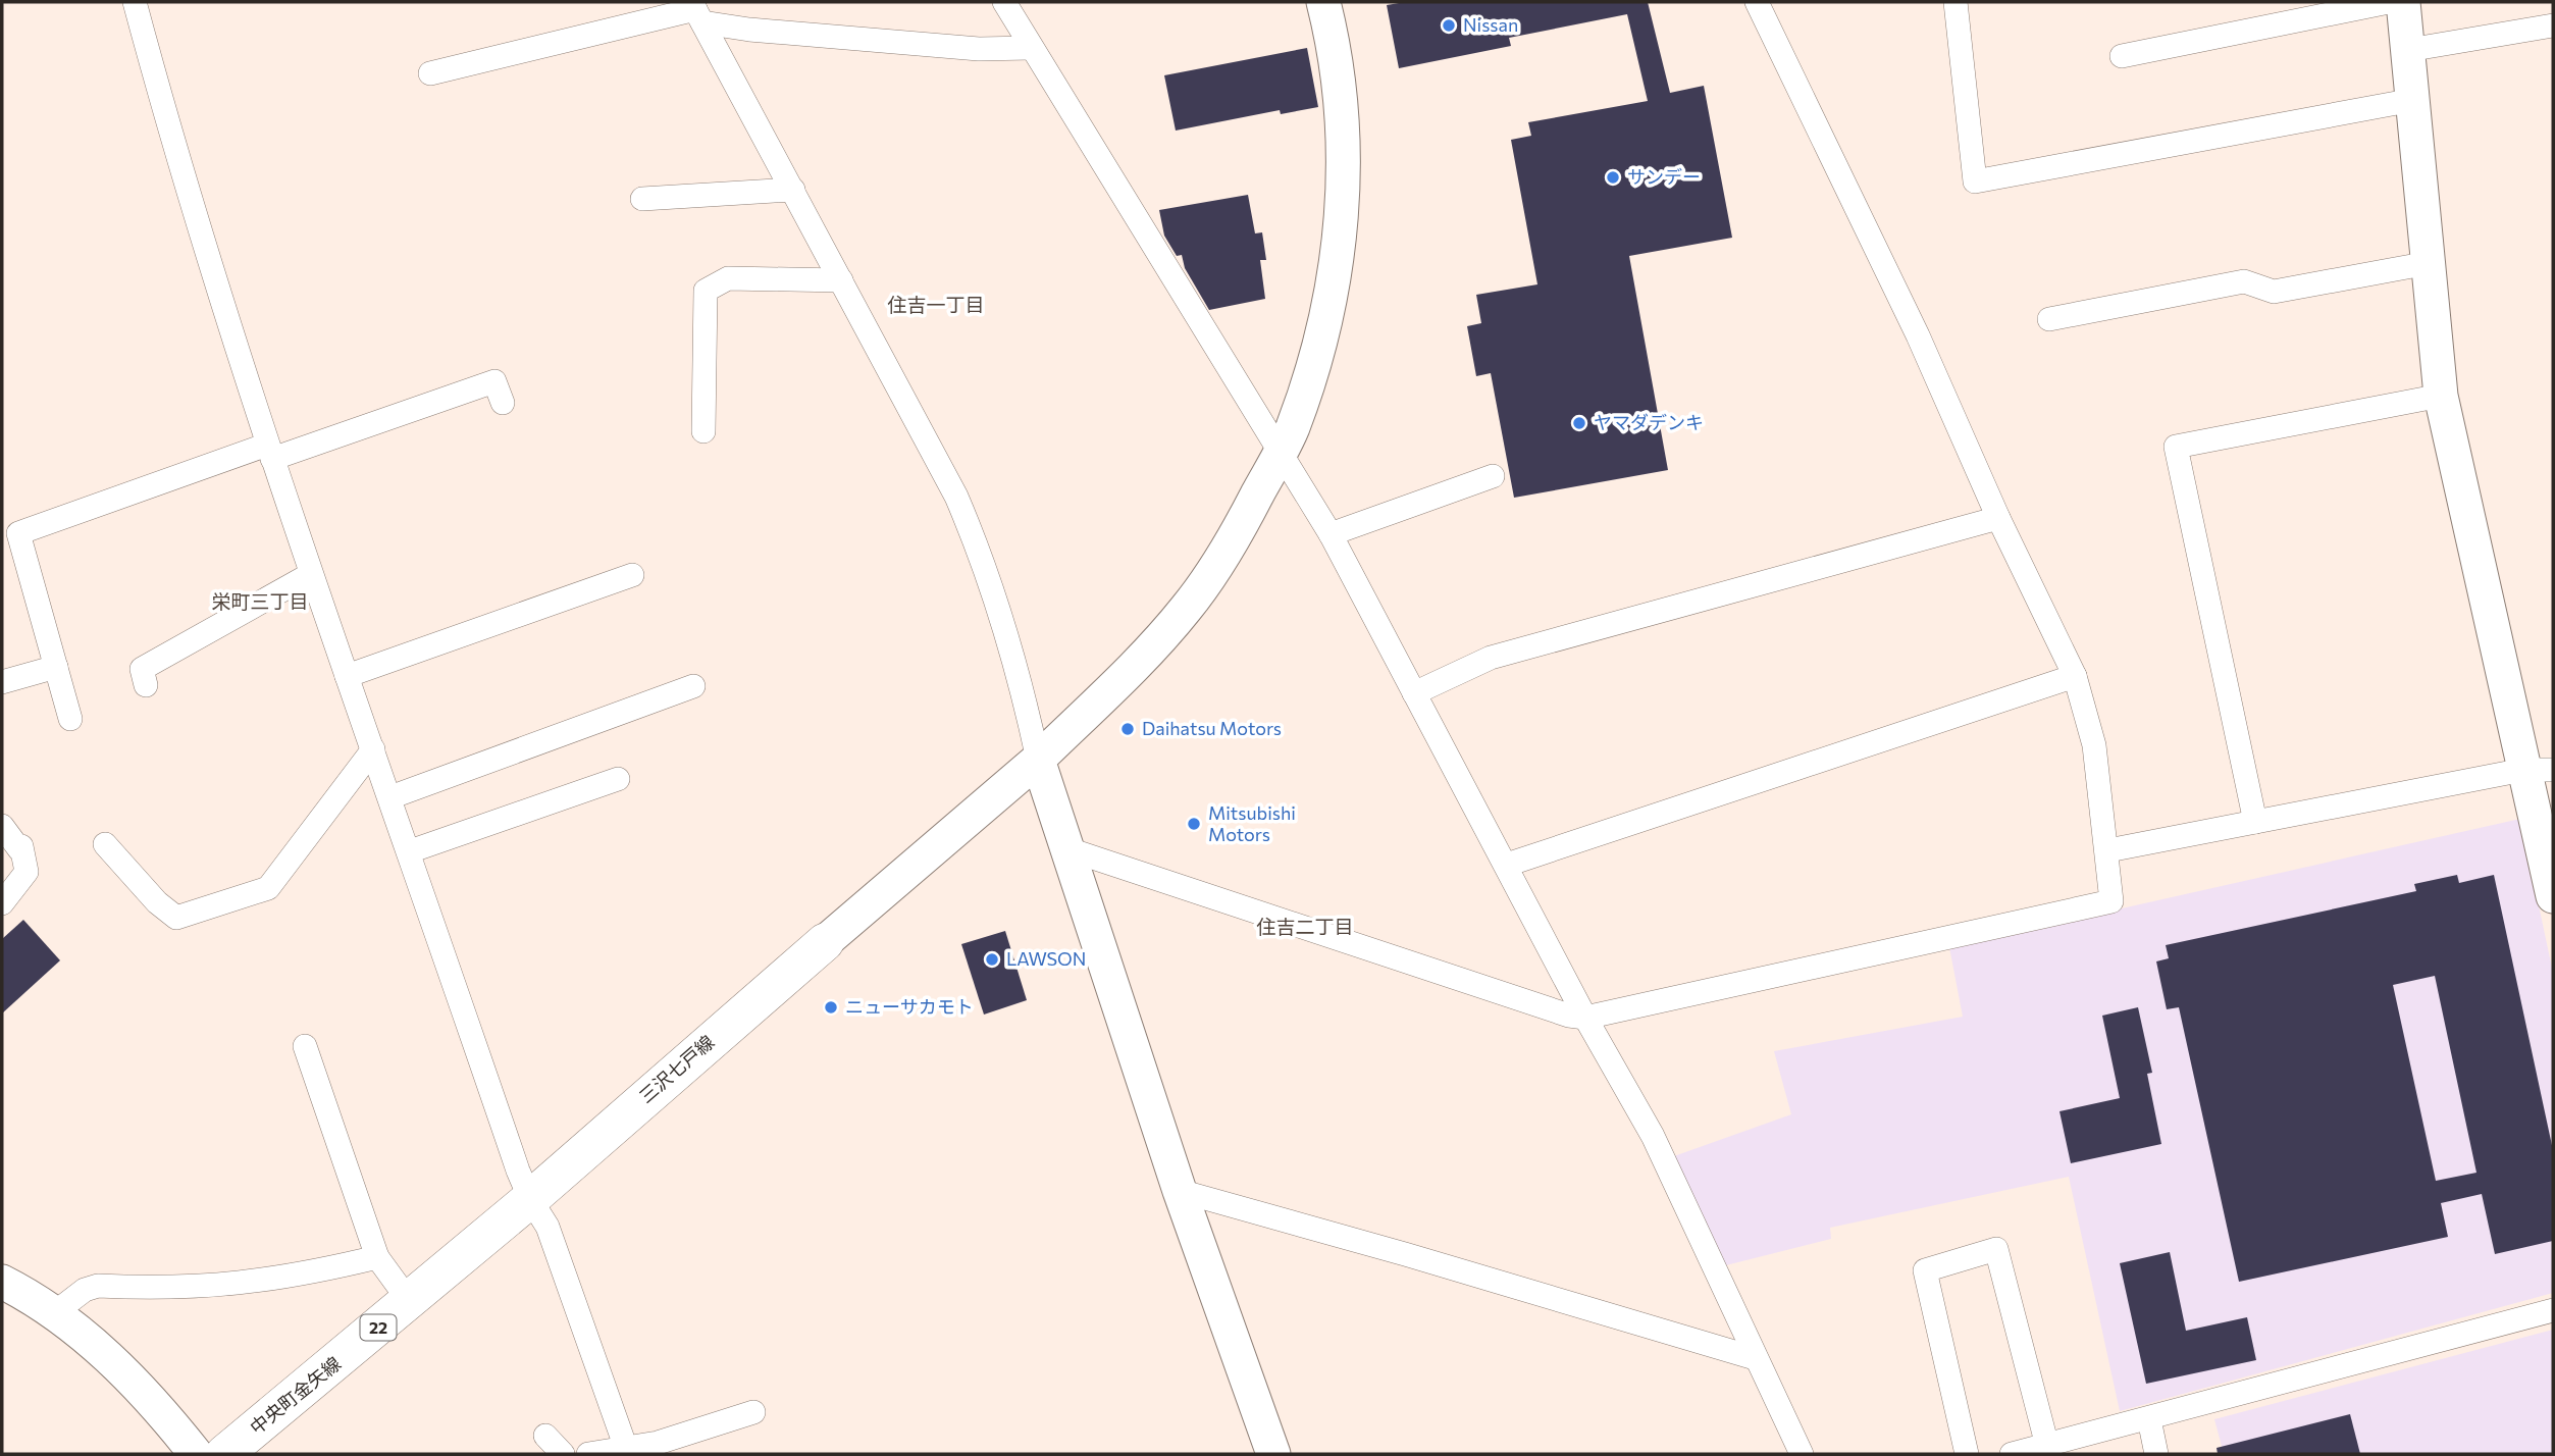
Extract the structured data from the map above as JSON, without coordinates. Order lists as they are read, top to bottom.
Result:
{
  "streets": {
    "main road": ["三沢七戸線", "22", "中央町金矢線"]
  },
  "crossings": [
    ["三沢七戸線", "中央町金矢線"]
  ],
  "districts": ["住吉一丁目", "栄町三丁目", "住吉二丁目"],
  "places": [
    "Nissan",
    "サンデー",
    "ヤマダデンキ",
    "Daihatsu Motors",
    "Mitsubishi Motors",
    "LAWSON",
    "ニューサカモト"
  ]
}
